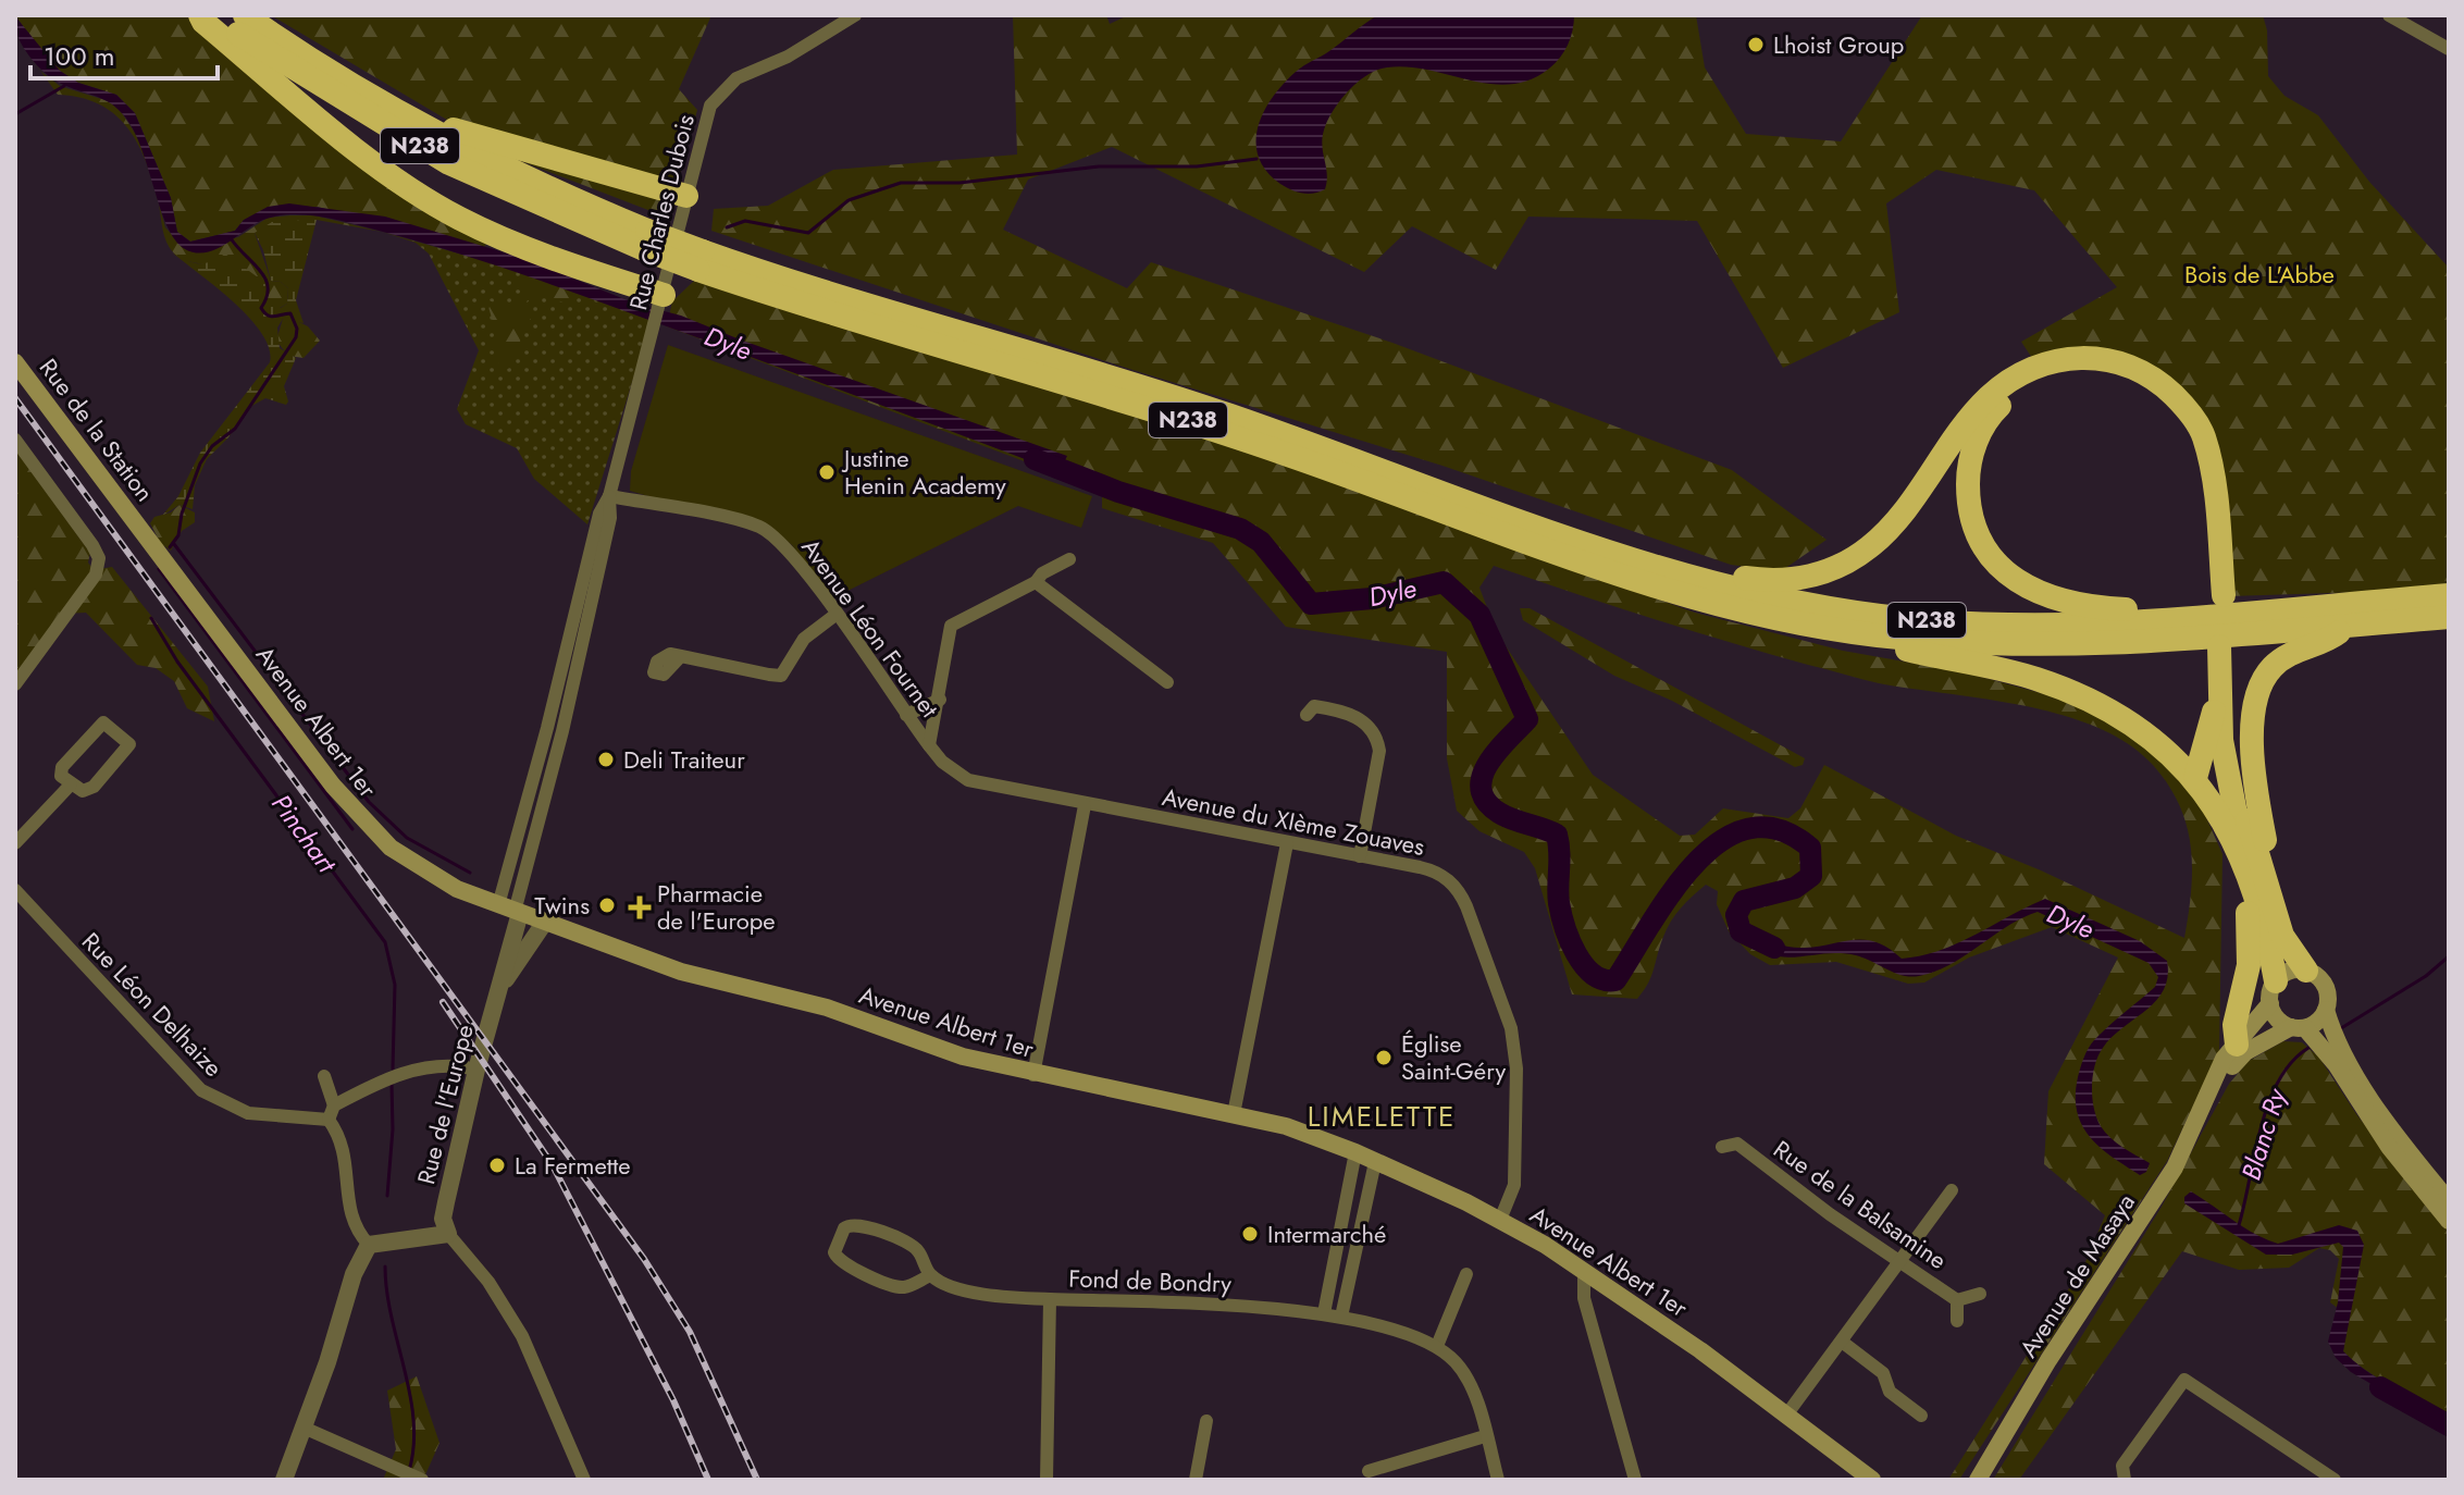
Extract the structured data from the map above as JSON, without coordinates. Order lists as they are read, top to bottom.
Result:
{
  "streets": {
    "highway": ["N238"],
    "main road": ["Rue de la Station", "Avenue Albert 1er", "Avenue de Masaya"],
    "street": [
      "Rue Charles Dubois",
      "Avenue Léon Fournet",
      "Avenue du XIème Zouaves",
      "Rue Léon Delhaize",
      "Rue de l'Europe",
      "Rue de la Balsamine",
      "Fond de Bondry"
    ]
  },
  "crossings": [
    ["Rue Charles Dubois", "Avenue Léon Fournet"],
    ["Rue Charles Dubois", "Avenue Albert 1er"],
    ["Rue Charles Dubois", "Rue de l'Europe"],
    ["Rue de la Station", "Avenue Albert 1er"],
    ["Avenue Léon Fournet", "Avenue du XIème Zouaves"],
    ["Avenue Albert 1er", "Avenue du XIème Zouaves"],
    ["Avenue Albert 1er", "Rue de l'Europe"]
  ],
  "districts": ["LIMELETTE"],
  "water": ["Dyle", "Pinchart", "Blanc Ry"],
  "parks": ["Bois de L'Abbe"],
  "places": {
    "other": [
      "Lhoist Group",
      "Justine Henin Academy",
      "Deli Traiteur",
      "Twins",
      "Église Saint-Géry",
      "La Fermette",
      "Intermarché"
    ],
    "health": ["Pharmacie de l'Europe"]
  },
  "scale_bar": "100 m"
}
